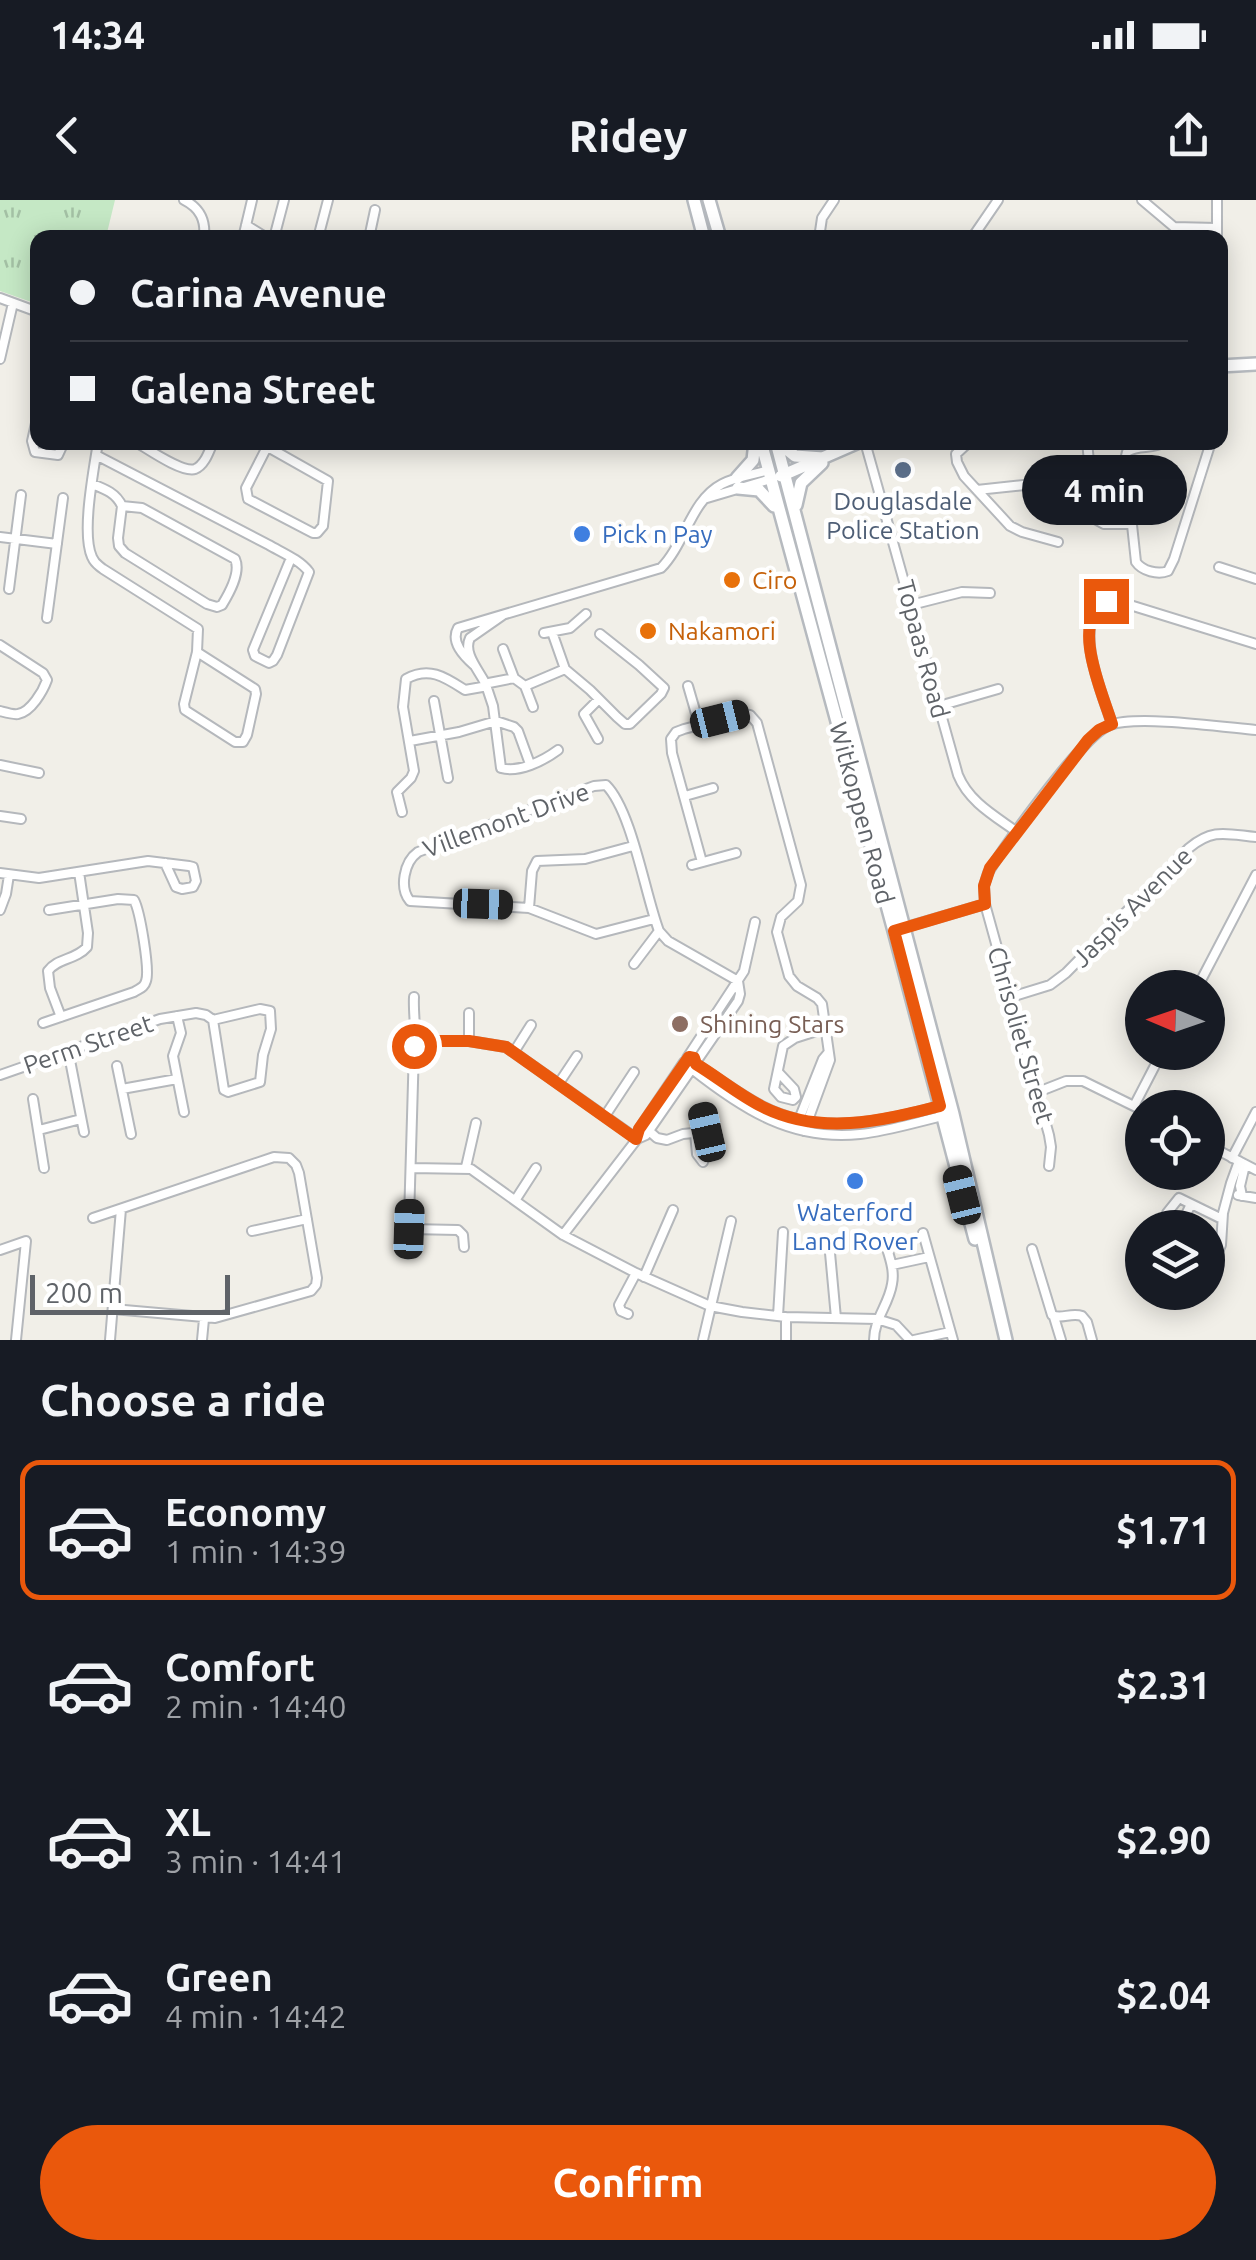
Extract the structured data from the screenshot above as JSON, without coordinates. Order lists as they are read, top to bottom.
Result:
{
  "streets": {
    "main road": ["Witkoppen Road"],
    "street": [
      "Topaas Road",
      "Villemont Drive",
      "Jaspis Avenue",
      "Chrisoliet Street",
      "Perm Street"
    ]
  },
  "crossings": [
    ["Jaspis Avenue", "Chrisoliet Street"]
  ],
  "places": [
    "Douglasdale Police Station",
    "Pick n Pay",
    "Ciro",
    "Nakamori",
    "Shining Stars",
    "Waterford Land Rover"
  ],
  "scale_bar": "200 m",
  "north": "left",
  "page": {
    "status": "14:34",
    "header": "Ridey",
    "banner": ["Carina Avenue", "Galena Street"],
    "bubble": "4 min",
    "scale": "200 m",
    "heading": "Choose a ride",
    "list": [
      {
        "name": "Economy",
        "note": "1 min · 14:39",
        "value": "$1.71"
      },
      {
        "name": "Comfort",
        "note": "2 min · 14:40",
        "value": "$2.31"
      },
      {
        "name": "XL",
        "note": "3 min · 14:41",
        "value": "$2.90"
      },
      {
        "name": "Green",
        "note": "4 min · 14:42",
        "value": "$2.04"
      }
    ],
    "buttons": "Confirm"
  }
}
